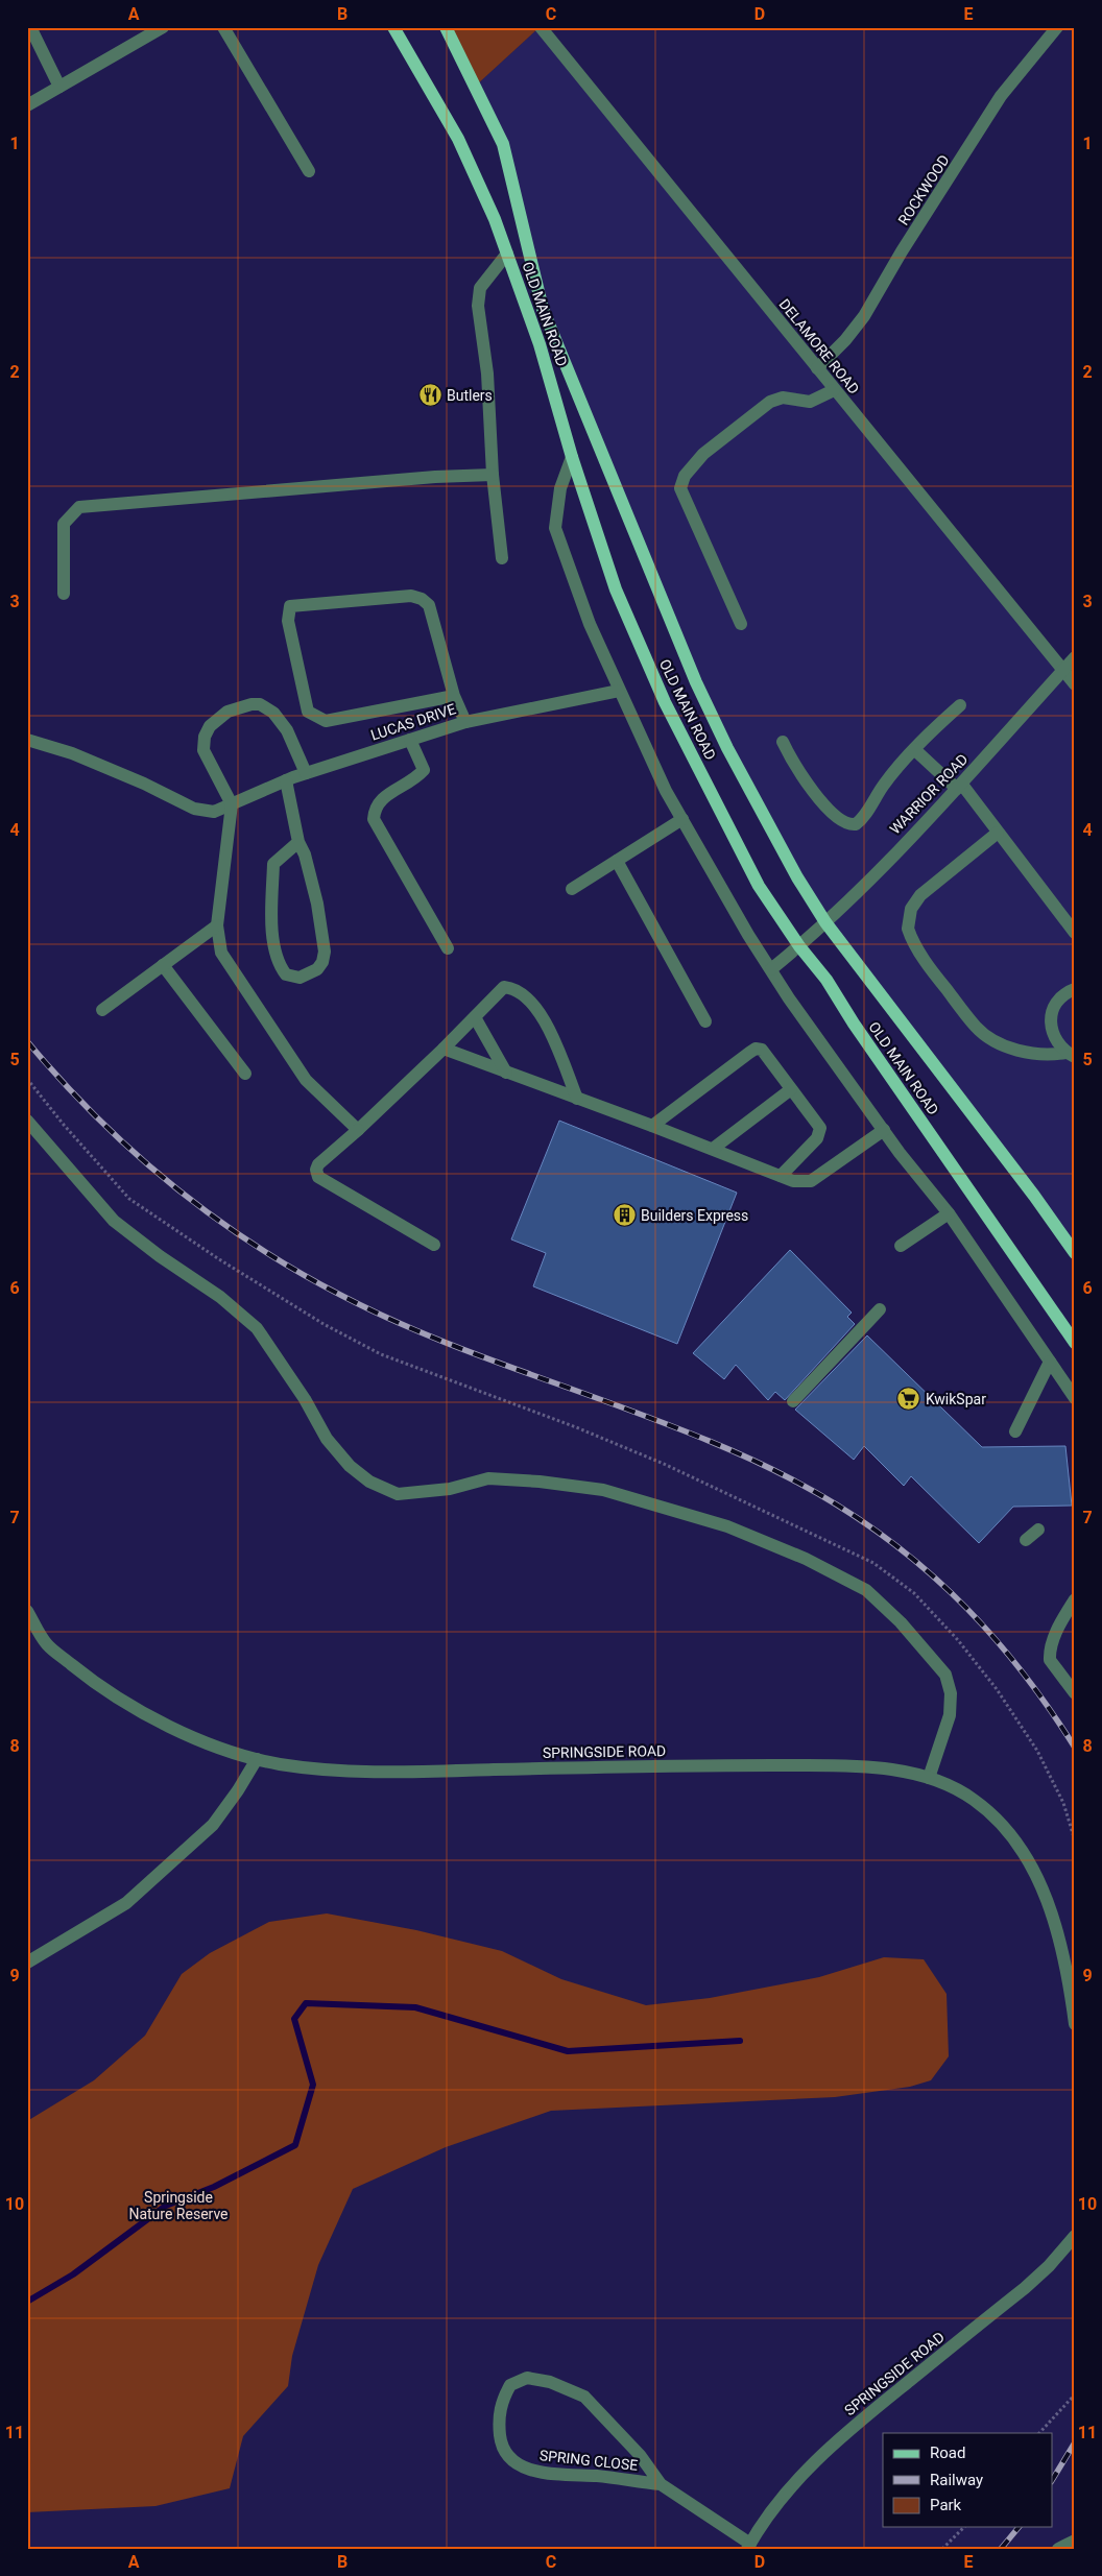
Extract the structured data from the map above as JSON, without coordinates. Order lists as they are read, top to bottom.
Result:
{
  "streets": {
    "main road": ["OLD MAIN ROAD"],
    "street": [
      "ROCKWOOD",
      "DELAMORE ROAD",
      "LUCAS DRIVE",
      "WARRIOR ROAD",
      "SPRINGSIDE ROAD",
      "SPRING CLOSE"
    ]
  },
  "crossings": [
    ["ROCKWOOD", "DELAMORE ROAD"],
    ["OLD MAIN ROAD", "WARRIOR ROAD"],
    ["DELAMORE ROAD", "WARRIOR ROAD"],
    ["SPRINGSIDE ROAD", "SPRING CLOSE"]
  ],
  "parks": ["Springside Nature Reserve"],
  "places": {
    "restaurant": ["Butlers"],
    "building": ["Builders Express"],
    "supermarket": ["KwikSpar"]
  },
  "legend": ["Road", "Railway", "Park"],
  "grid": {
    "columns": [
      "A",
      "B",
      "C",
      "D",
      "E"
    ],
    "rows": [
      "1",
      "2",
      "3",
      "4",
      "5",
      "6",
      "7",
      "8",
      "9",
      "10",
      "11"
    ]
  }
}
